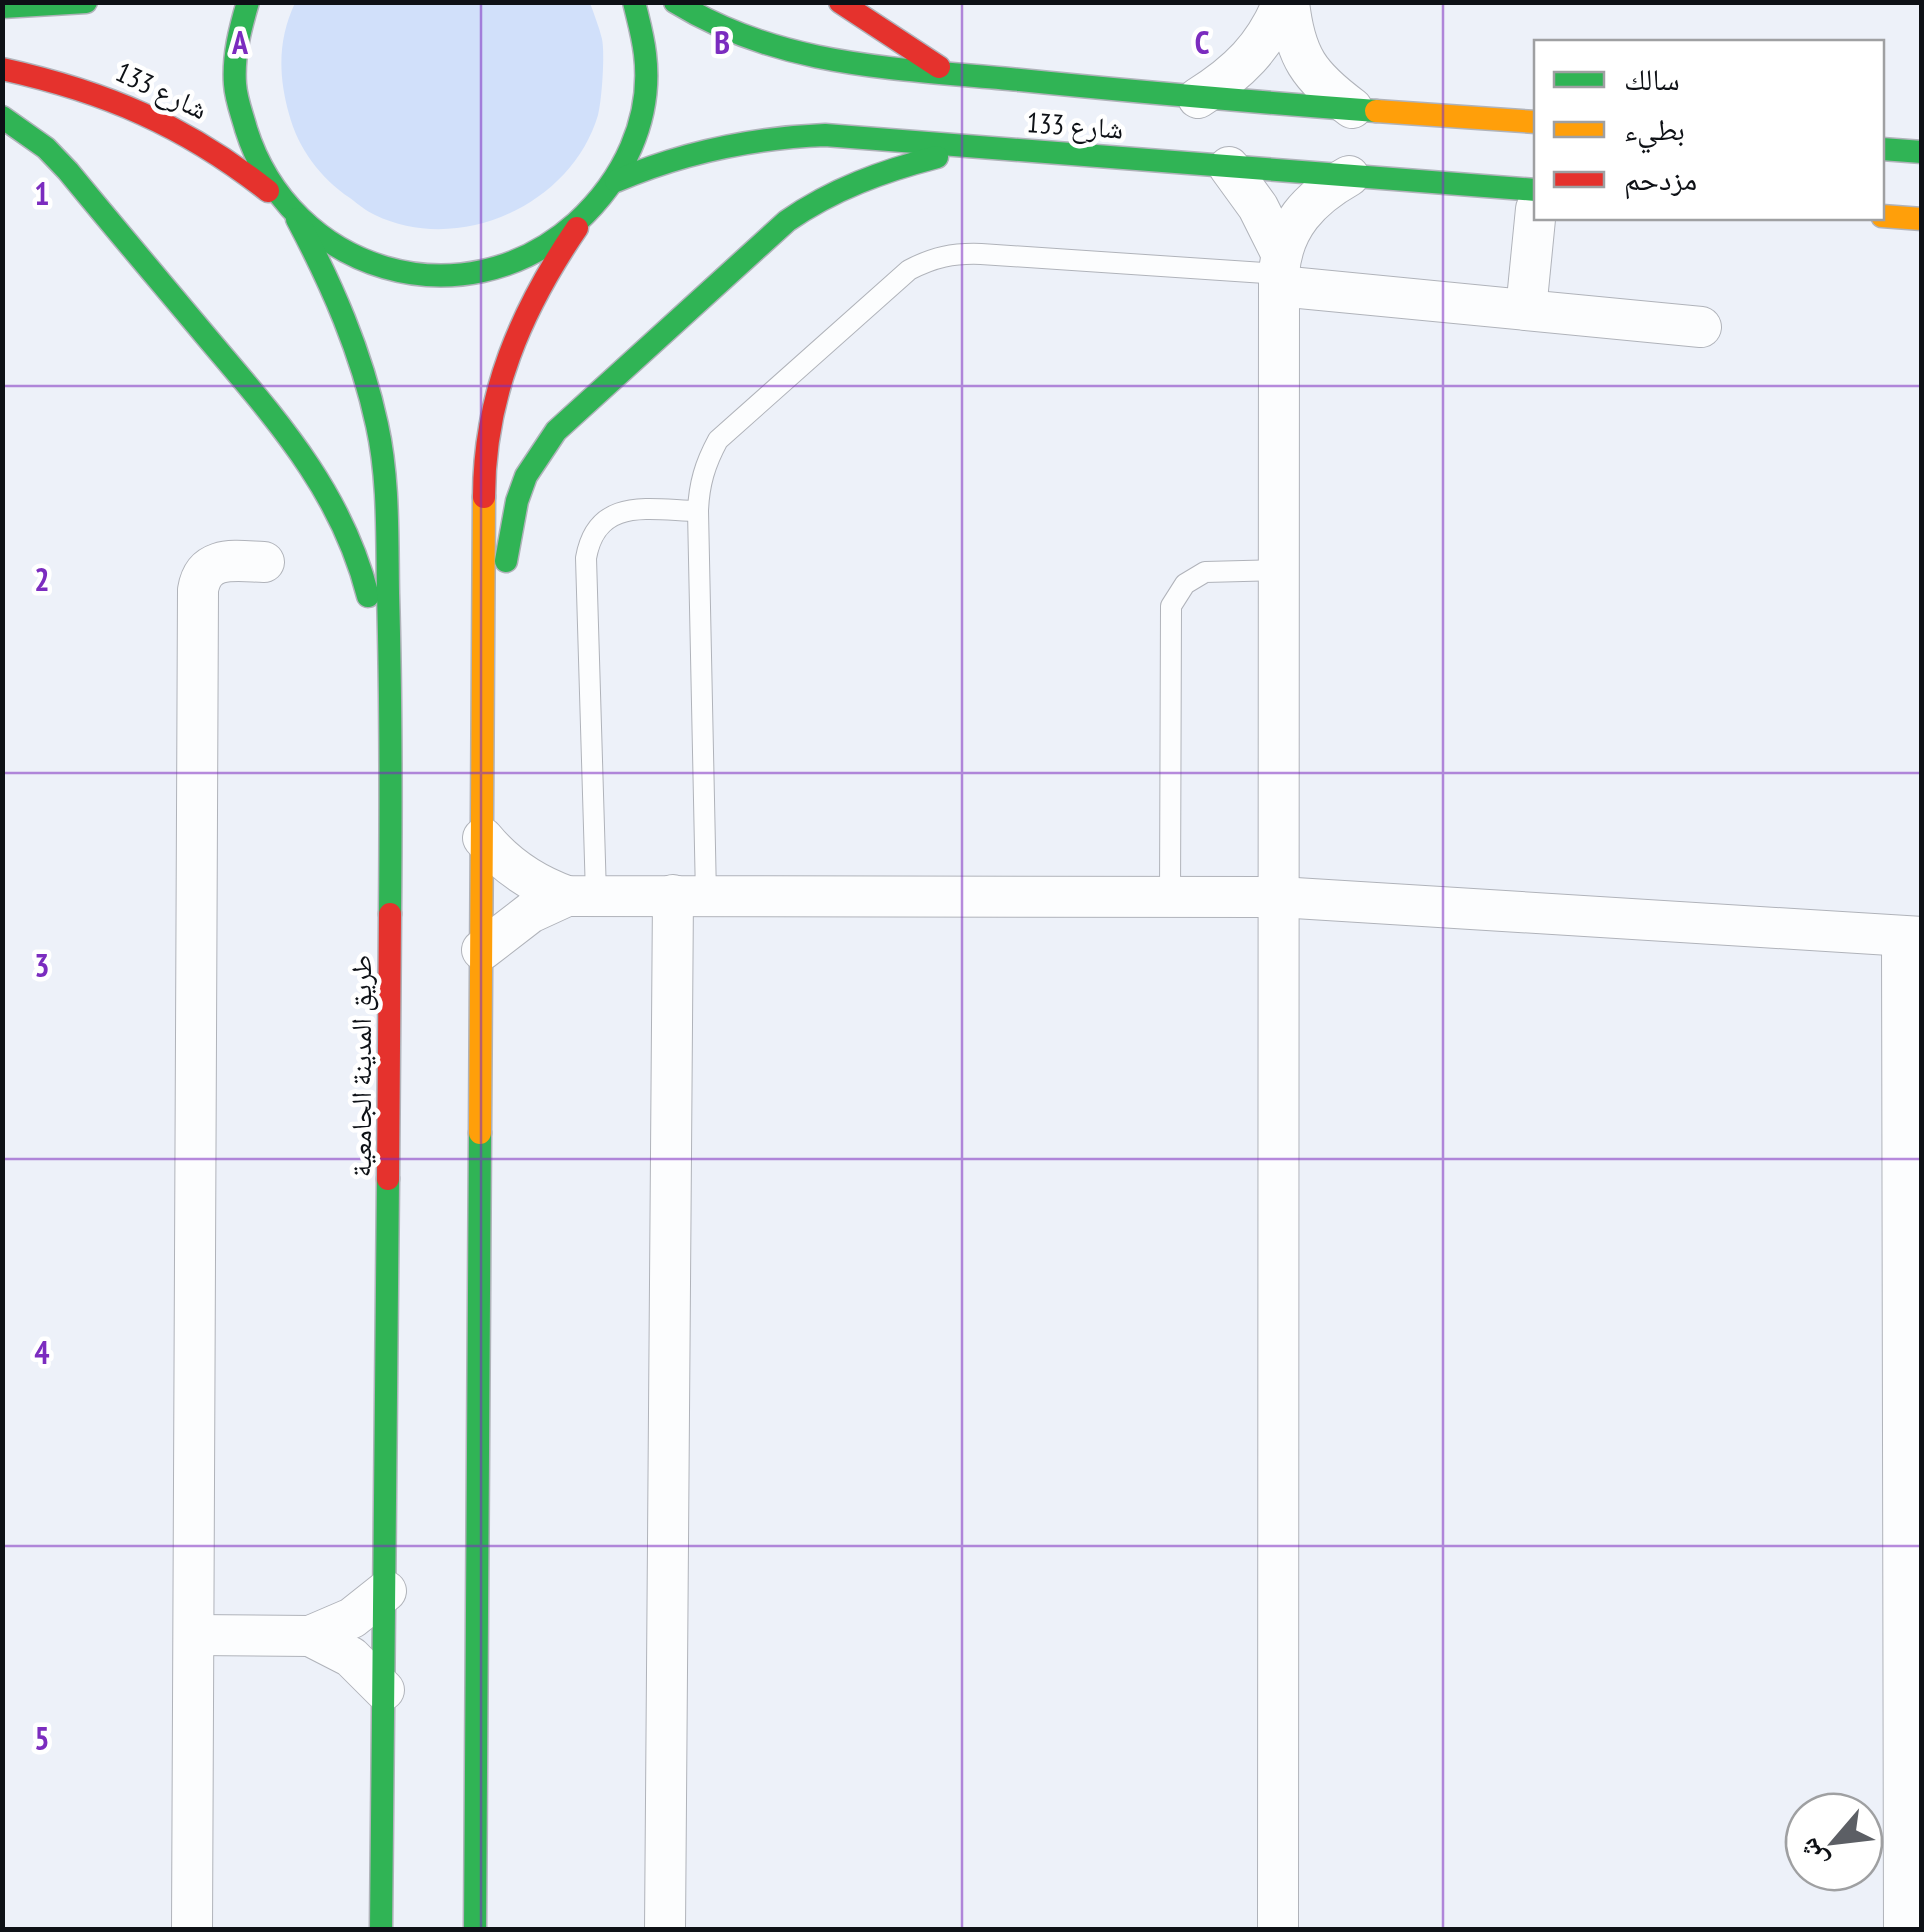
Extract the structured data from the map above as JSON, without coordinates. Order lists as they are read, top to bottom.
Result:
{
  "streets": {
    "main road": ["شارع 133", "طريق المدينة الجامعية"]
  },
  "legend": ["سالك", "بطيء", "مزدحم"],
  "north": "bottom left",
  "grid": {
    "columns": ["A", "B", "C"],
    "rows": [
      "1",
      "2",
      "3",
      "4",
      "5"
    ]
  }
}
